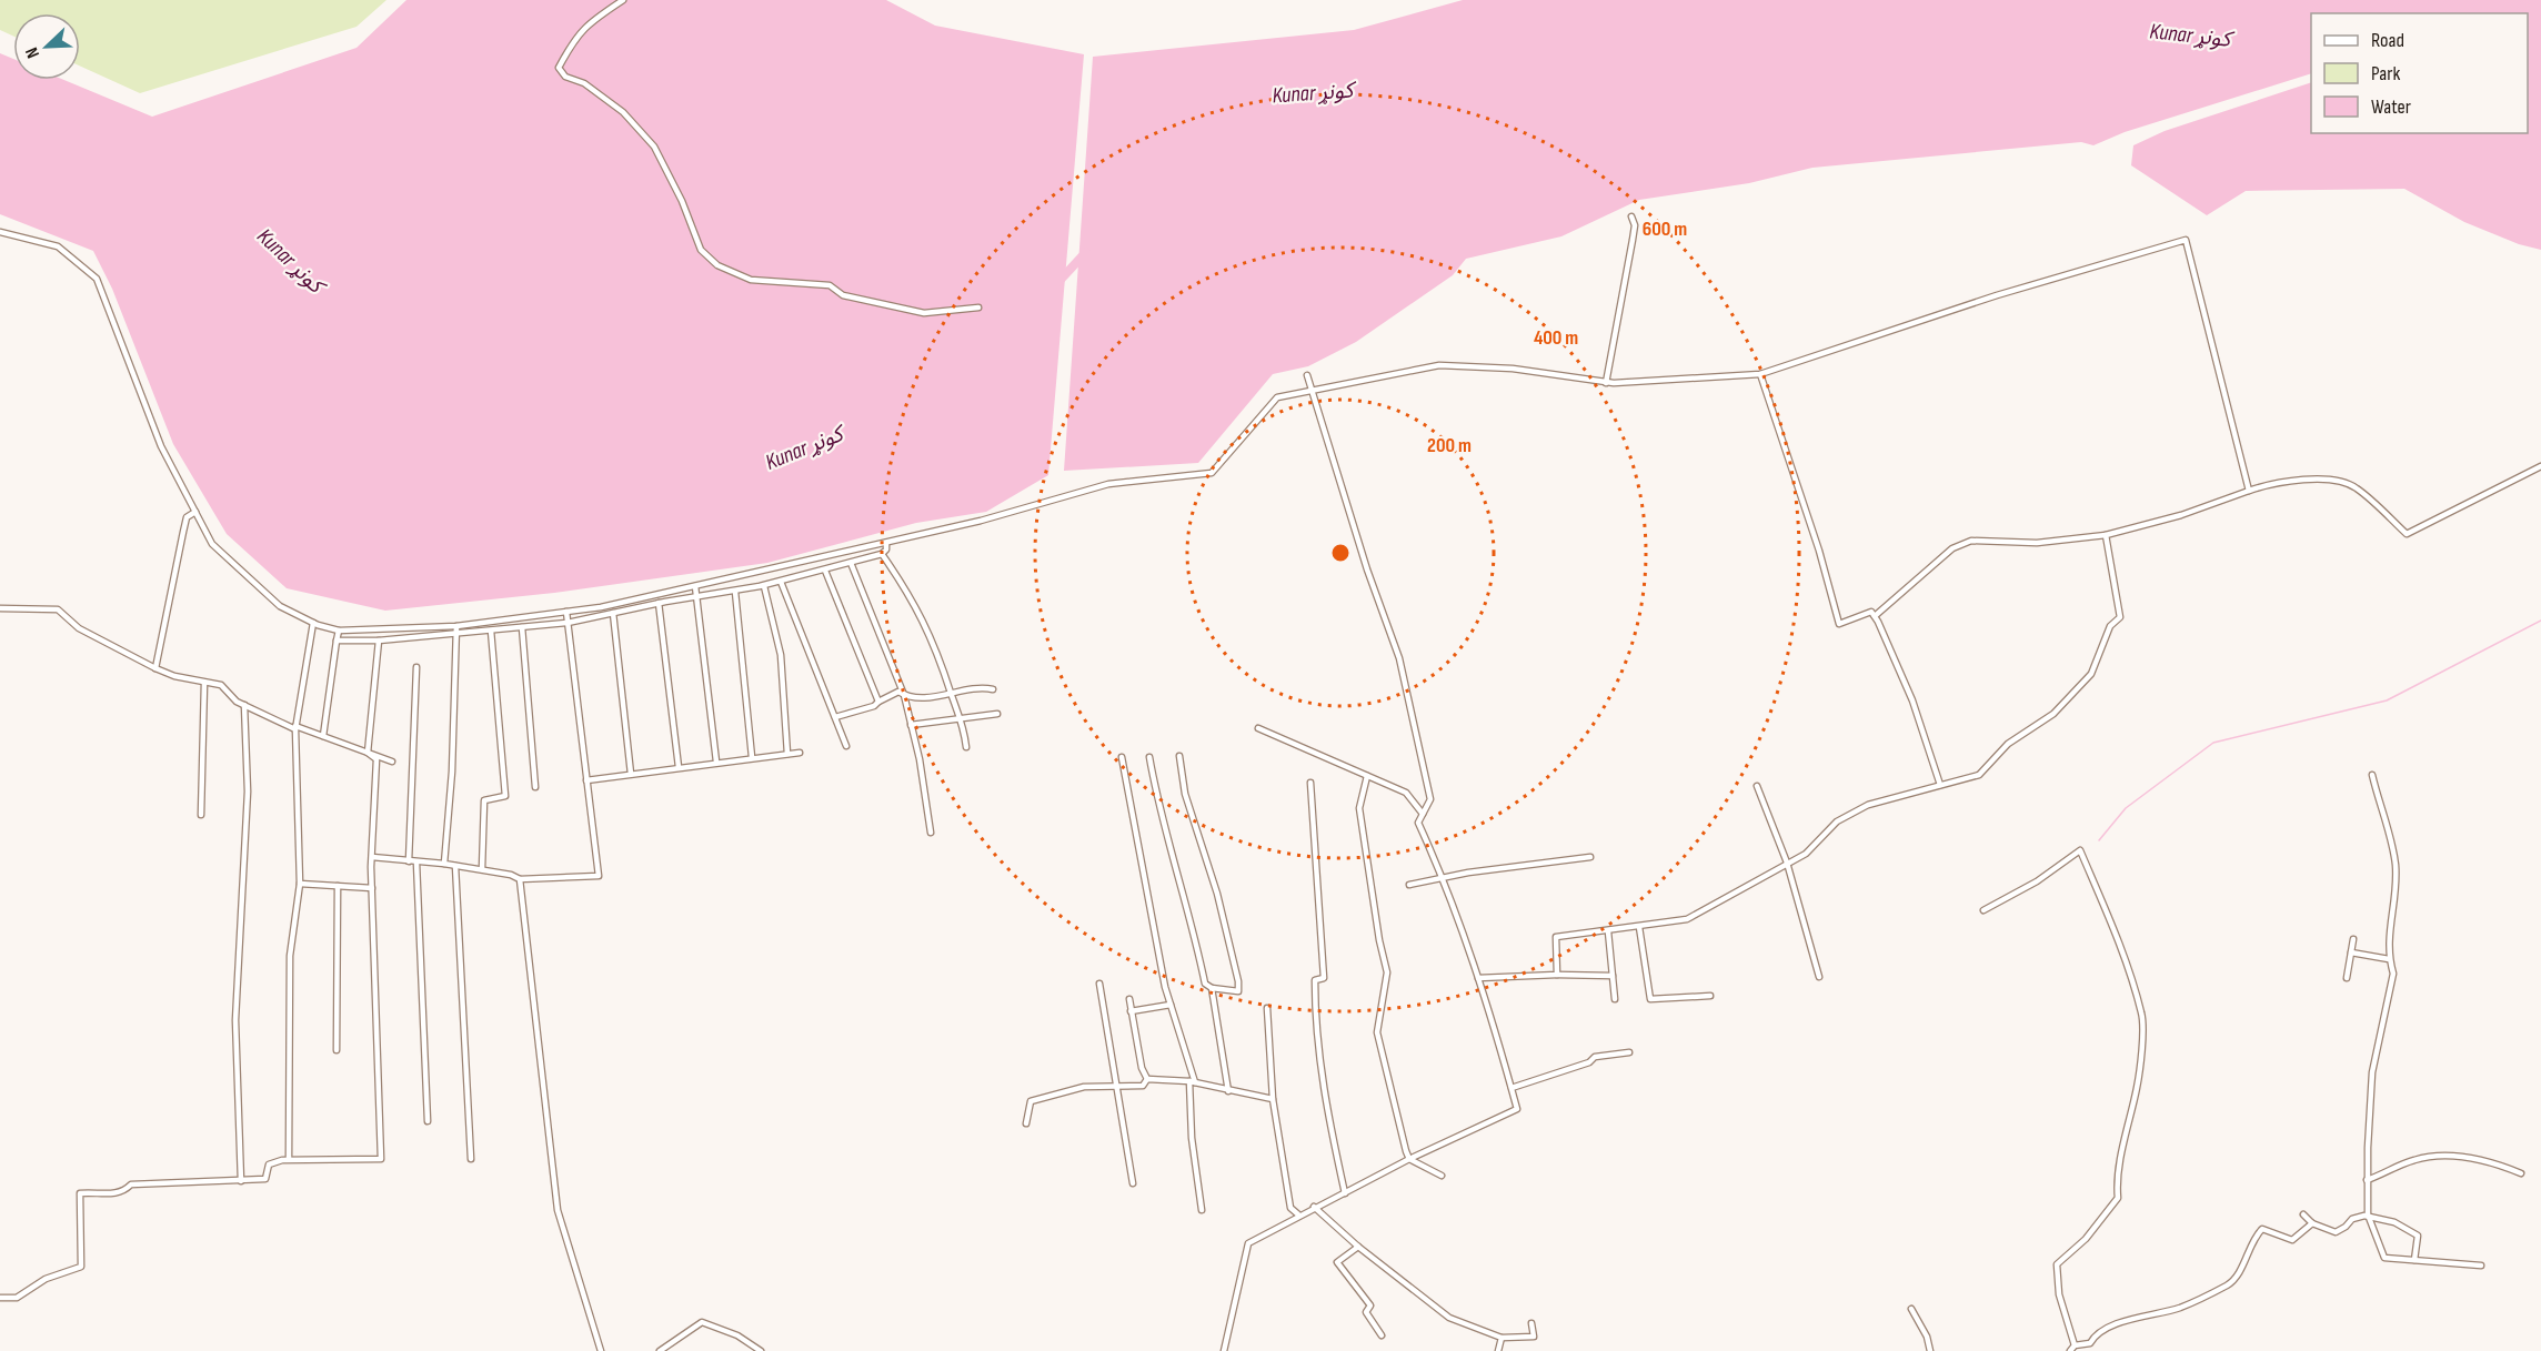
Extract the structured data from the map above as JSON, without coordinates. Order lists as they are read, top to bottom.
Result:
{
  "water": ["Kunar کونړ"],
  "legend": ["Road", "Park", "Water"],
  "north": "bottom left",
  "rings": ["600 m", "400 m", "200 m"]
}
